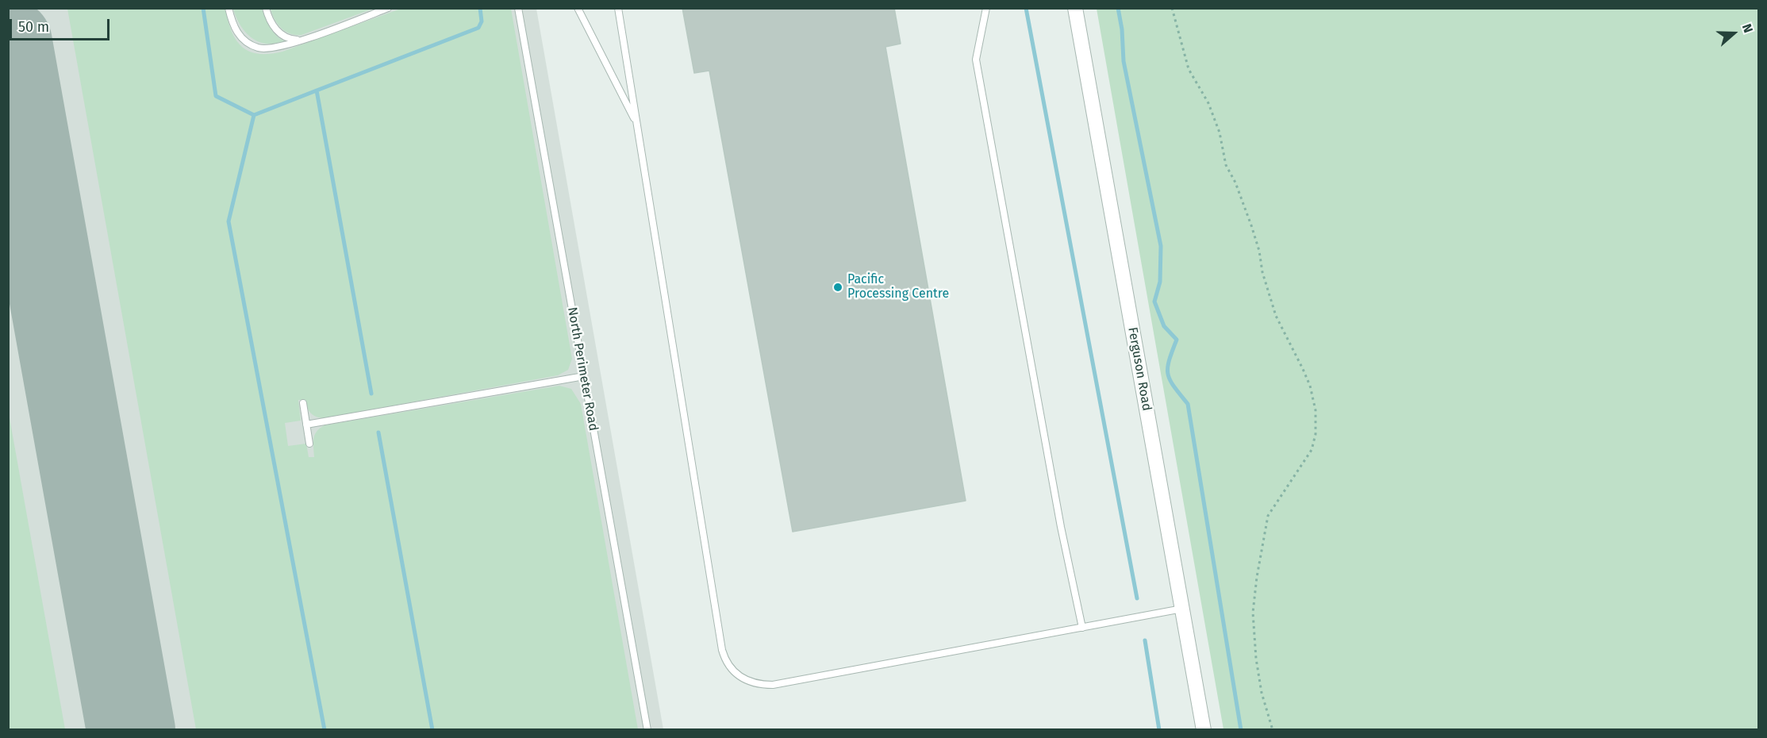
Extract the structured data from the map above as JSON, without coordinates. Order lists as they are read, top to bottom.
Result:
{
  "streets": {
    "street": ["Ferguson Road"],
    "lane": ["North Perimeter Road"]
  },
  "places": ["Pacific Processing Centre"],
  "scale_bar": "50 m",
  "north": "right"
}
